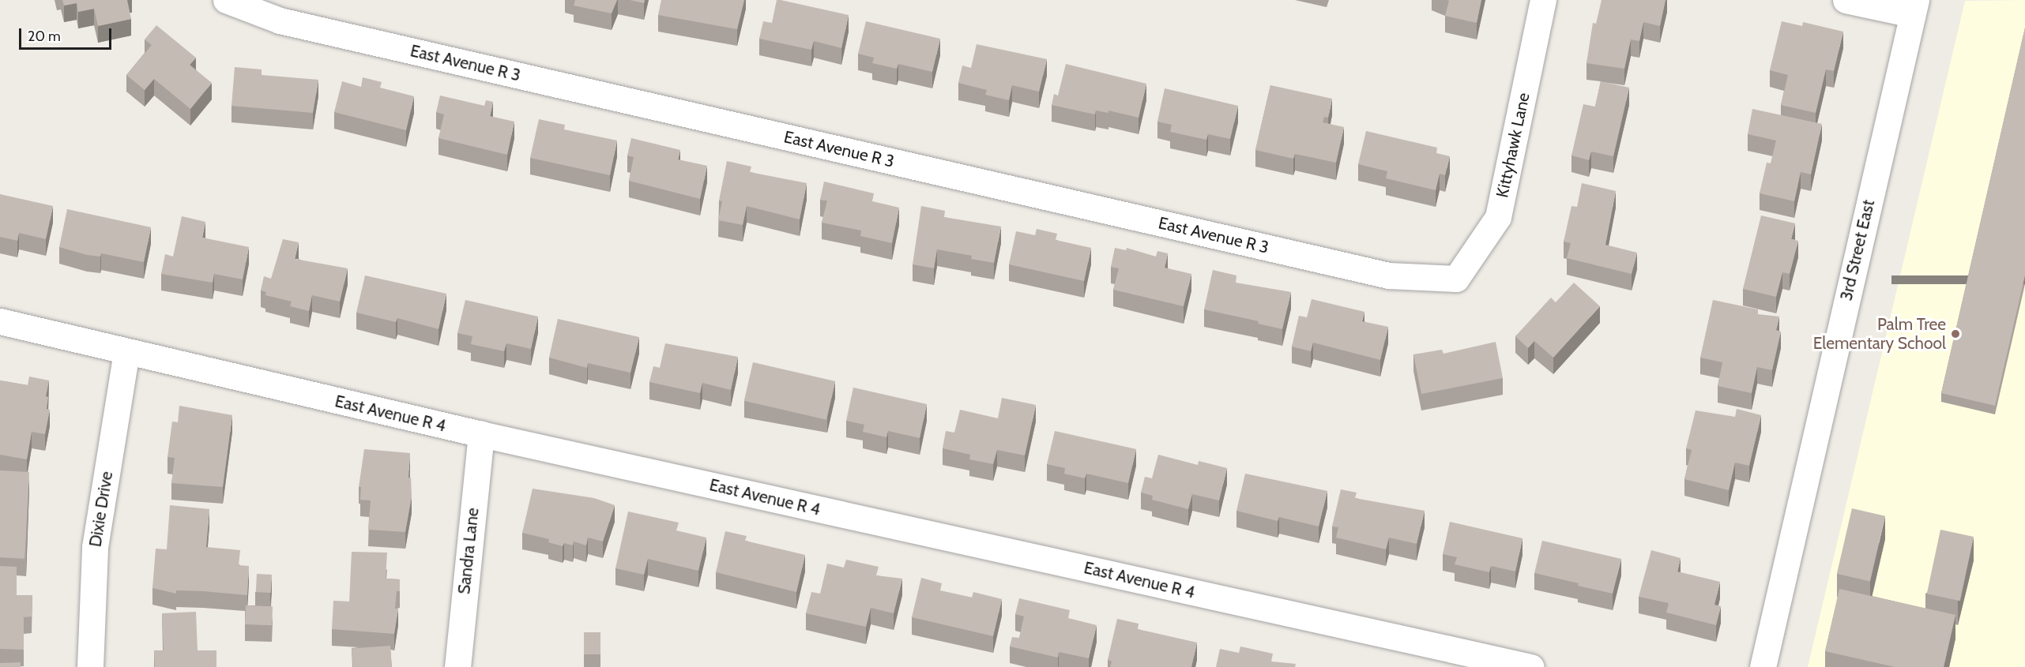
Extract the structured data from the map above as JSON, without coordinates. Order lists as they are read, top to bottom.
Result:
{
  "streets": {
    "street": [
      "East Avenue R 3",
      "Kittyhawk Lane",
      "3rd Street East",
      "East Avenue R 4",
      "Dixie Drive",
      "Sandra Lane"
    ]
  },
  "crossings": [
    ["East Avenue R 3", "Kittyhawk Lane"],
    ["East Avenue R 4", "Dixie Drive"],
    ["East Avenue R 4", "Sandra Lane"]
  ],
  "places": ["Palm Tree Elementary School"],
  "scale_bar": "20 m"
}
